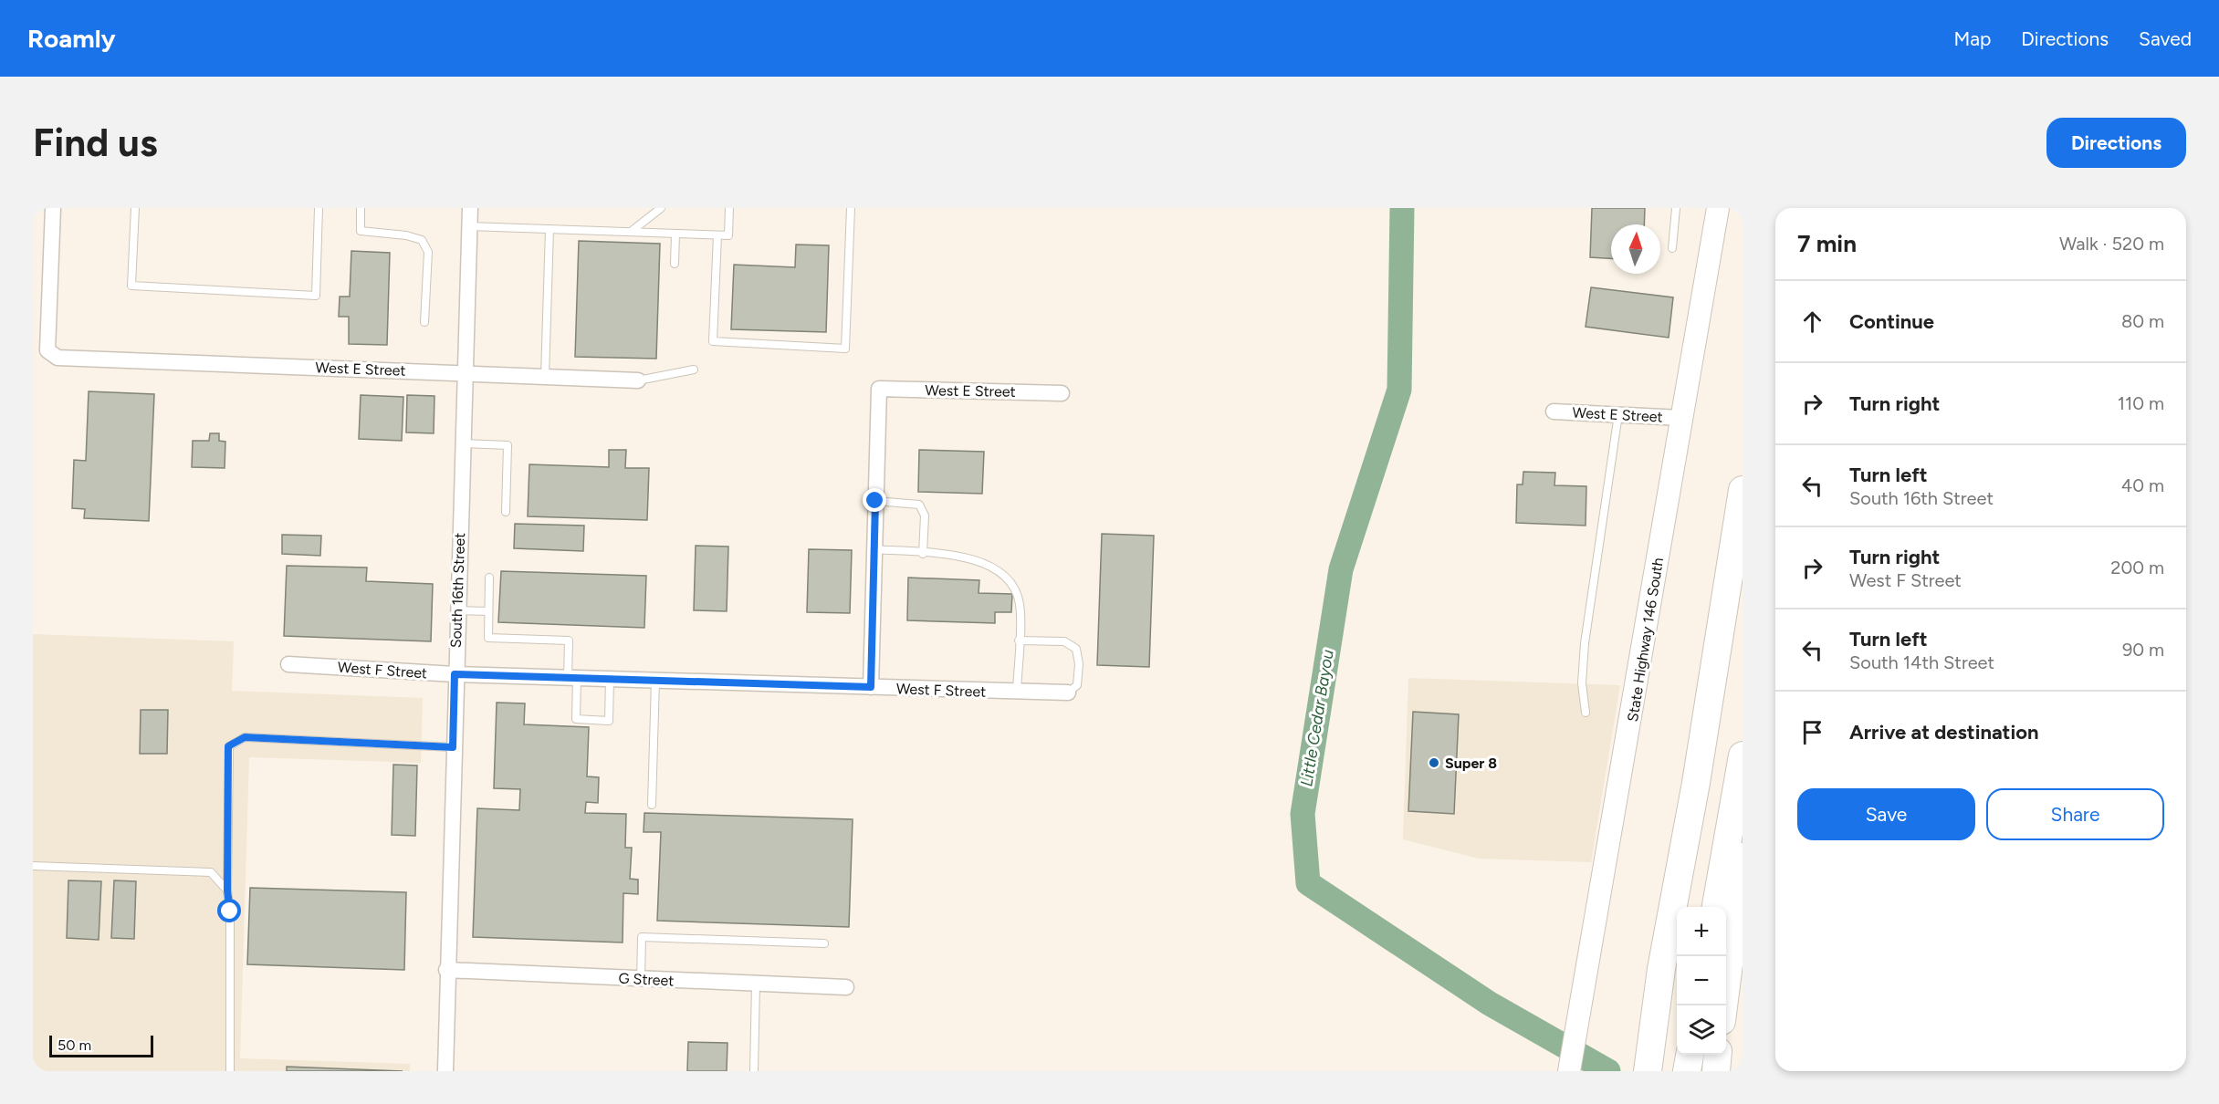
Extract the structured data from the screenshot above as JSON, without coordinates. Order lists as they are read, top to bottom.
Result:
{
  "streets": {
    "main road": ["State Highway 146 South"],
    "street": [
      "West E Street",
      "South 16th Street",
      "West F Street",
      "G Street"
    ]
  },
  "crossings": [
    ["West E Street", "South 16th Street"],
    ["West E Street", "State Highway 146 South"],
    ["South 16th Street", "West F Street"],
    ["South 16th Street", "G Street"]
  ],
  "water": ["Little Cedar Bayou"],
  "places": ["Super 8"],
  "scale_bar": "50 m",
  "north": "top",
  "page": {
    "header": "Roamly",
    "nav": ["Map", "Directions", "Saved"],
    "buttons": [
      "Directions",
      ["Save", "Share"]
    ],
    "title": "Find us",
    "heading": ["7 min", "Walk · 520 m"],
    "list": [
      ["Continue", "80 m"],
      ["Turn right", "110 m"],
      ["Turn left", "South 16th Street", "40 m"],
      ["Turn right", "West F Street", "200 m"],
      ["Turn left", "South 14th Street", "90 m"],
      "Arrive at destination"
    ],
    "map_buttons": ["+", "−"],
    "scale": "50 m"
  }
}
